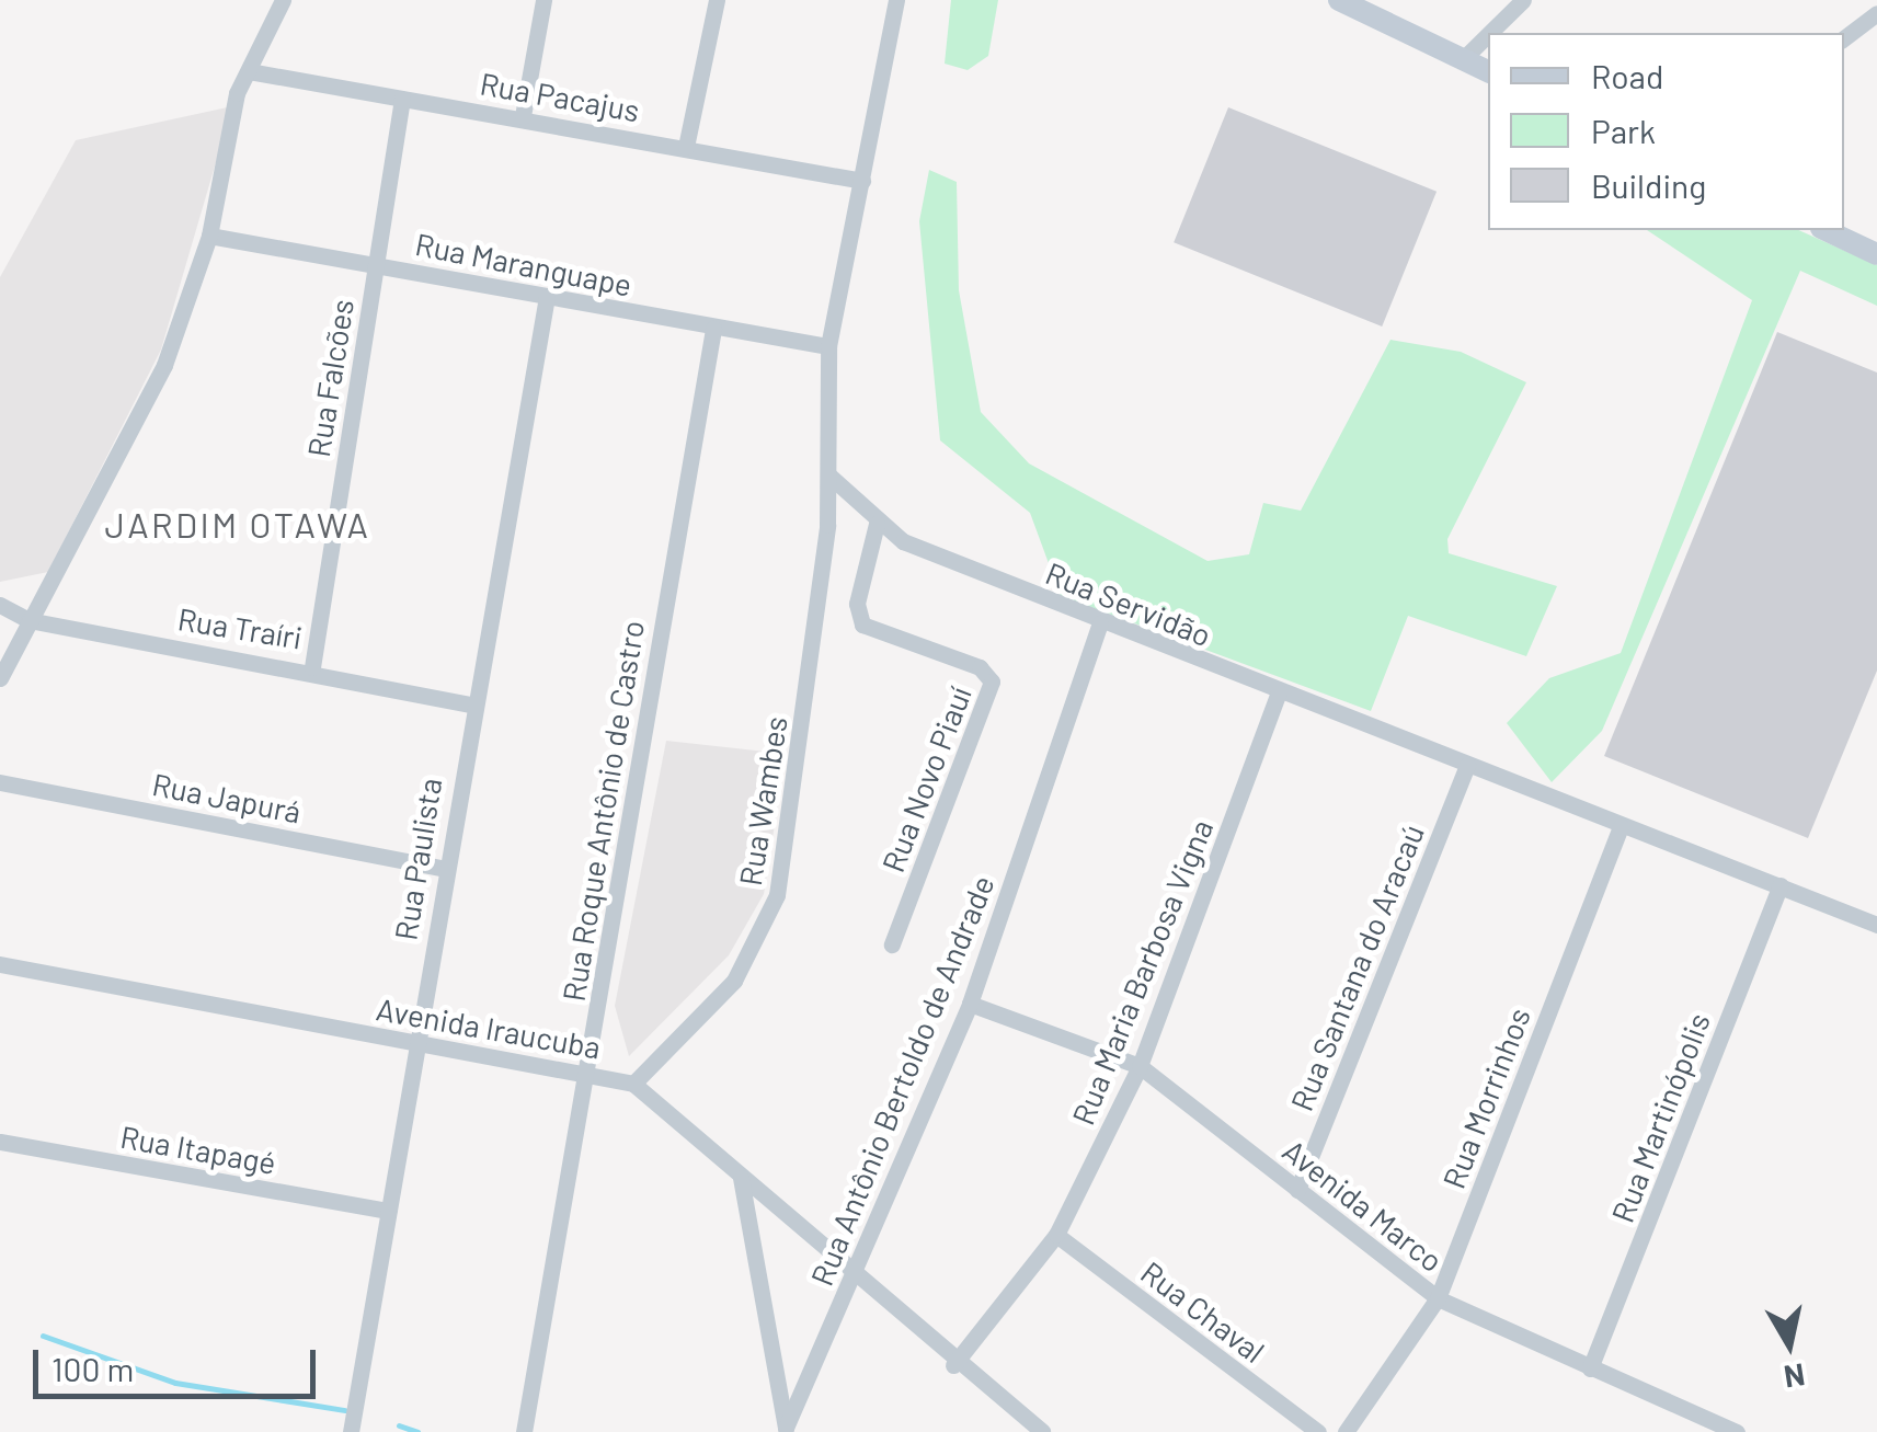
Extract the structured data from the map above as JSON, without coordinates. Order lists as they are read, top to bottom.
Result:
{
  "streets": {
    "street": [
      "Rua Pacajus",
      "Rua Maranguape",
      "Rua Falcões",
      "Rua Servidão",
      "Rua Traíri",
      "Rua Novo Piauí",
      "Rua Japurá",
      "Rua Wambes",
      "Rua Roque Antônio de Castro",
      "Rua Paulista",
      "Rua Santana do Aracaú",
      "Rua Maria Barbosa Vigna",
      "Avenida Iraucuba",
      "Rua Antônio Bertoldo de Andrade",
      "Rua Morrinhos",
      "Rua Martinópolis",
      "Rua Itapagé",
      "Avenida Marco",
      "Rua Chaval"
    ]
  },
  "crossings": [
    ["Rua Pacajus", "Rua Falcões"],
    ["Rua Maranguape", "Rua Falcões"],
    ["Rua Maranguape", "Rua Roque Antônio de Castro"],
    ["Rua Maranguape", "Rua Paulista"],
    ["Rua Falcões", "Rua Traíri"],
    ["Rua Servidão", "Rua Novo Piauí"],
    ["Rua Servidão", "Rua Wambes"],
    ["Rua Servidão", "Rua Santana do Aracaú"],
    ["Rua Servidão", "Rua Maria Barbosa Vigna"],
    ["Rua Servidão", "Rua Antônio Bertoldo de Andrade"],
    ["Rua Servidão", "Rua Morrinhos"],
    ["Rua Servidão", "Rua Martinópolis"],
    ["Rua Traíri", "Rua Paulista"],
    ["Rua Japurá", "Rua Paulista"],
    ["Rua Wambes", "Avenida Iraucuba"],
    ["Rua Roque Antônio de Castro", "Avenida Iraucuba"],
    ["Rua Paulista", "Avenida Iraucuba"],
    ["Rua Paulista", "Rua Itapagé"],
    ["Rua Santana do Aracaú", "Avenida Marco"],
    ["Rua Maria Barbosa Vigna", "Avenida Iraucuba"],
    ["Rua Maria Barbosa Vigna", "Avenida Marco"],
    ["Rua Maria Barbosa Vigna", "Rua Chaval"],
    ["Avenida Iraucuba", "Rua Antônio Bertoldo de Andrade"],
    ["Rua Antônio Bertoldo de Andrade", "Avenida Marco"],
    ["Rua Morrinhos", "Avenida Marco"],
    ["Rua Martinópolis", "Avenida Marco"]
  ],
  "districts": ["JARDIM OTAWA"],
  "legend": ["Road", "Park", "Building"],
  "scale_bar": "100 m",
  "north": "bottom"
}
